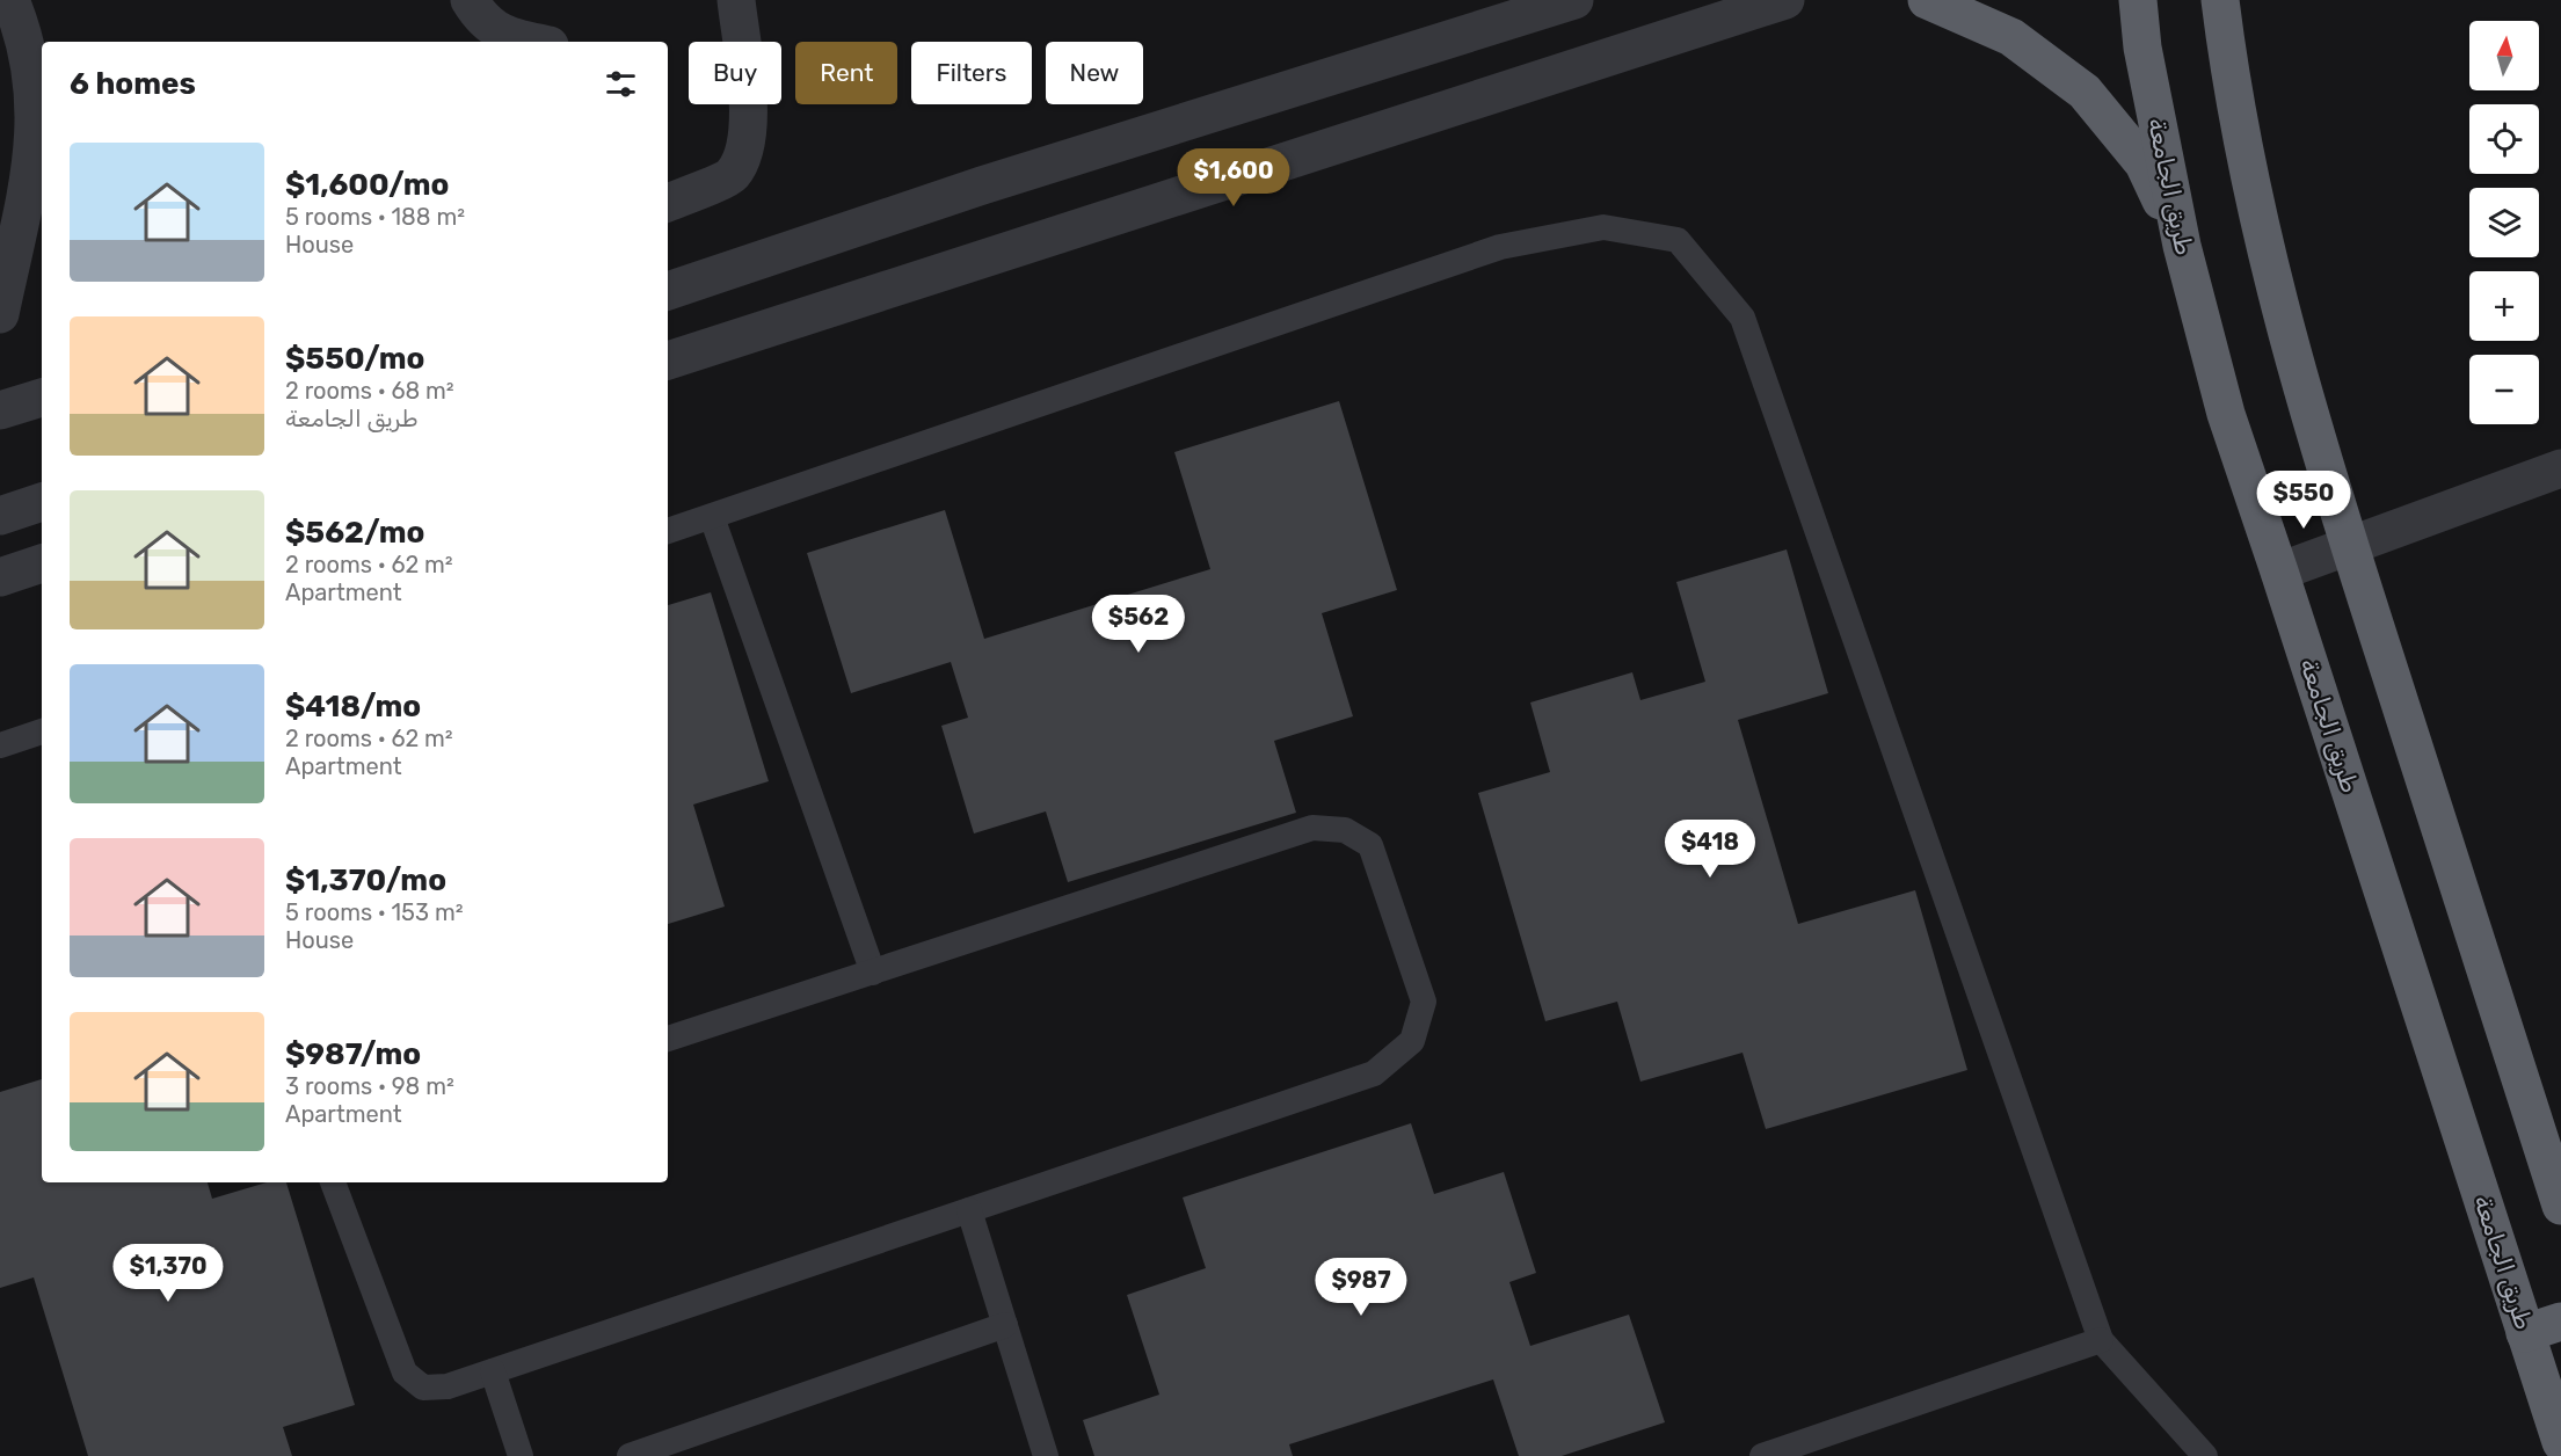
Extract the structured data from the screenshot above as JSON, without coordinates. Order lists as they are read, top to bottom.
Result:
{
  "streets": {
    "highway": ["طريق الجامعة"]
  },
  "north": "top",
  "page": {
    "map_buttons": ["+", "−"],
    "chip": [
      "Buy",
      "Rent",
      "Filters",
      "New"
    ],
    "heading": "6 homes",
    "list": [
      {
        "name": "$1,600/mo",
        "note": "5 rooms · 188 m² · House"
      },
      {
        "name": "$550/mo",
        "note": "2 rooms · 68 m² · طريق الجامعة"
      },
      {
        "name": "$562/mo",
        "note": "2 rooms · 62 m² · Apartment"
      },
      {
        "name": "$418/mo",
        "note": "2 rooms · 62 m² · Apartment"
      },
      {
        "name": "$1,370/mo",
        "note": "5 rooms · 153 m² · House"
      },
      {
        "name": "$987/mo",
        "note": "3 rooms · 98 m² · Apartment"
      }
    ],
    "price": [
      "$1,600",
      "$550",
      "$562",
      "$418",
      "$1,370",
      "$987"
    ]
  }
}
